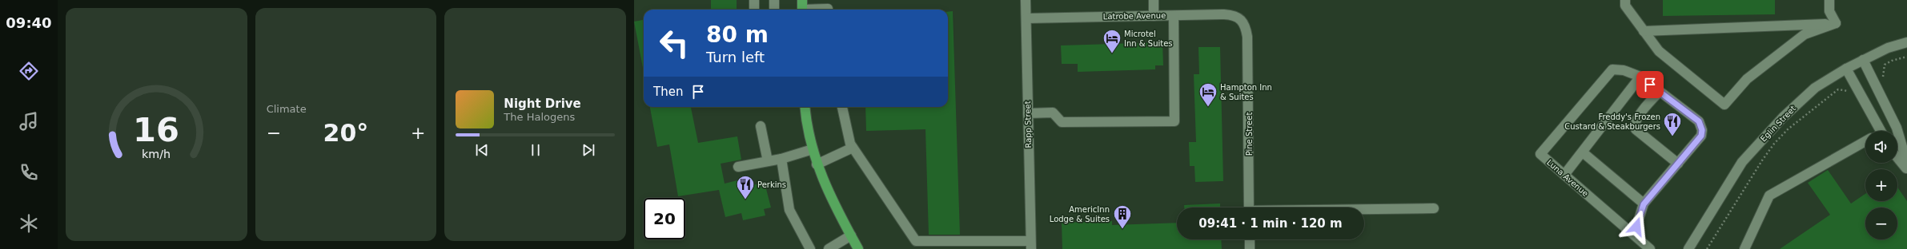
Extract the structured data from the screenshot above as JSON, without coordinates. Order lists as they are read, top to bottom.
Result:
{
  "streets": {
    "street": [
      "Latrobe Avenue",
      "Eglin Street",
      "Rapp Street",
      "Pine Street",
      "Luna Avenue"
    ]
  },
  "crossings": [
    ["Latrobe Avenue", "Rapp Street"],
    ["Latrobe Avenue", "Pine Street"]
  ],
  "places": {
    "hotel": ["Microtel Inn & Suites", "Hampton Inn & Suites"],
    "restaurant": ["Freddy's Frozen Custard & Steakburgers", "Perkins"],
    "building": ["AmericInn Lodge & Suites"]
  },
  "page": {
    "tabs": "09:40",
    "tile": "Climate",
    "turn": ["80 m", "Turn left"],
    "then": "Then",
    "song": ["Night Drive", "The Halogens"],
    "heat": ["−", "20°", "+"],
    "map_buttons": ["+", "−"],
    "limit": "20",
    "trip": "09:41 · 1 min · 120 m",
    "gauge": ["16", "km/h"]
  }
}
